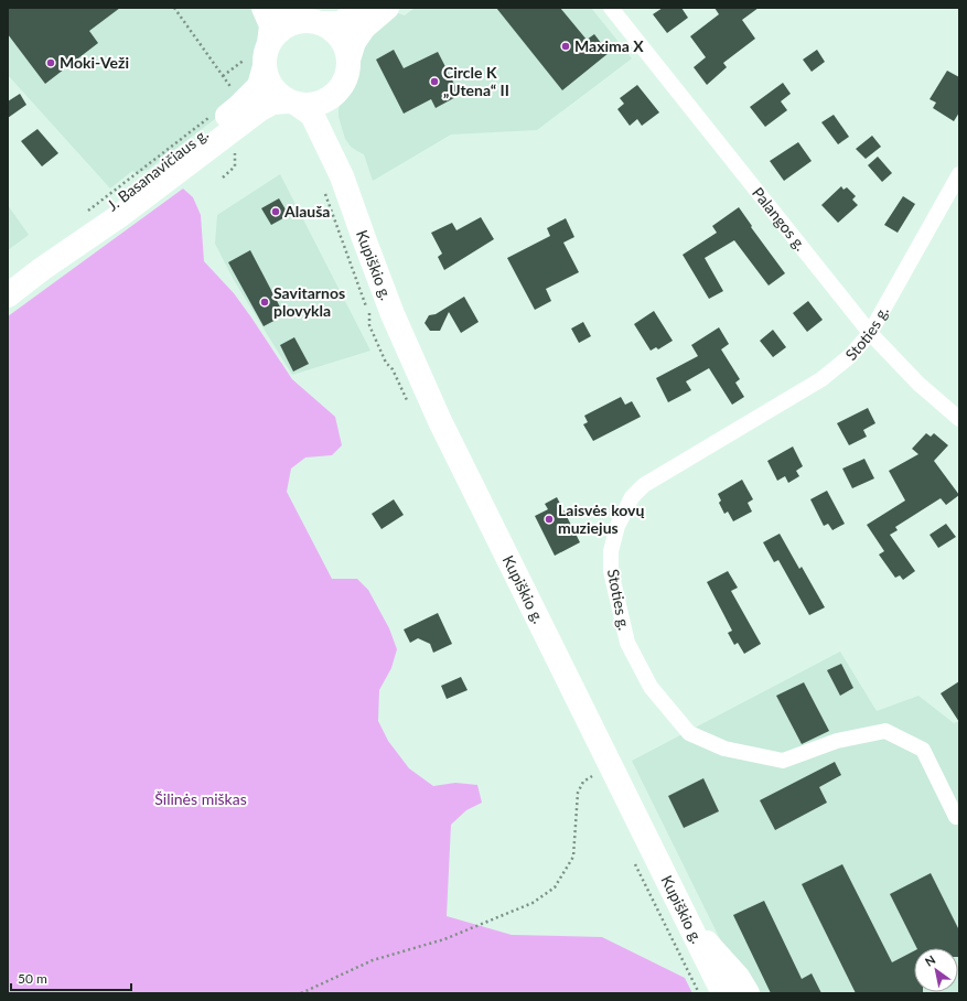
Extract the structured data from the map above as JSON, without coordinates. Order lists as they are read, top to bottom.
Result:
{
  "streets": {
    "main road": ["J. Basanavičiaus g.", "Kupiškio g."],
    "street": ["Palangos g.", "Stoties g."]
  },
  "crossings": [
    ["J. Basanavičiaus g.", "Kupiškio g."],
    ["Palangos g.", "Stoties g."]
  ],
  "parks": ["Šilinės miškas"],
  "places": [
    "Maxima X",
    "Moki-Veži",
    "Circle K „Utena“ II",
    "Alauša",
    "Savitarnos plovykla",
    "Laisvės kovų muziejus"
  ],
  "scale_bar": "50 m",
  "north": "top left"
}
